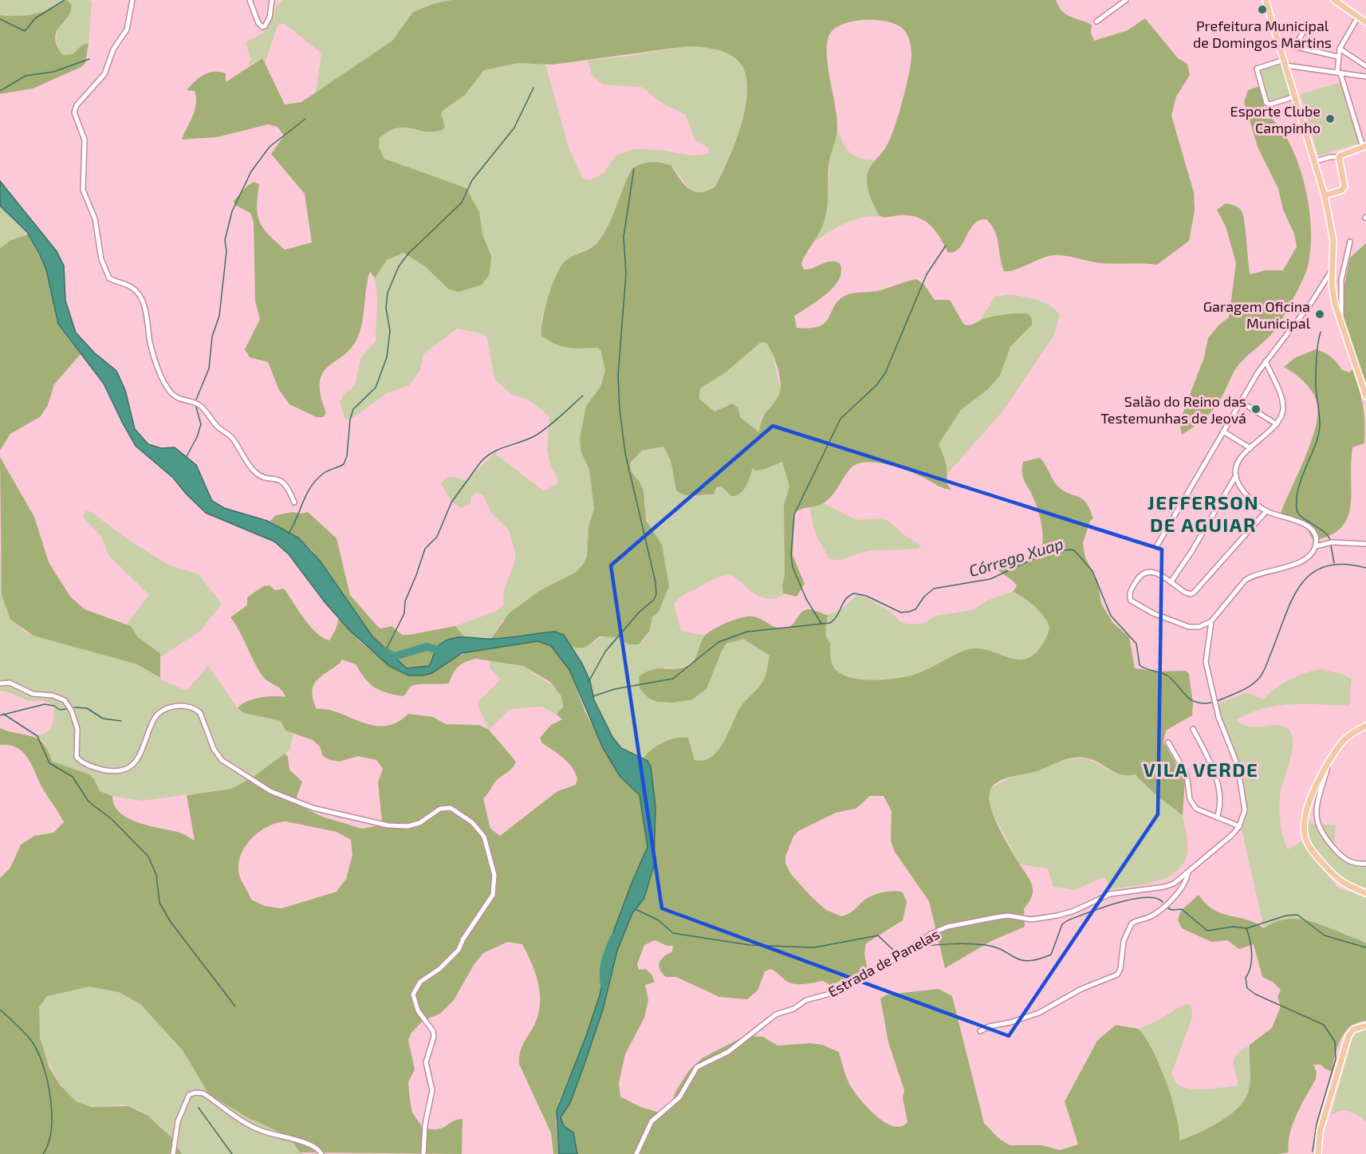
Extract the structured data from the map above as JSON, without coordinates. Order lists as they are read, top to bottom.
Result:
{
  "streets": {
    "street": ["Estrada de Panelas"]
  },
  "districts": ["JEFFERSON DE AGUIAR", "VILA VERDE"],
  "water": ["Córrego Xuap"],
  "places": [
    "Prefeitura Municipal de Domingos Martins",
    "Esporte Clube Campinho",
    "Garagem Oficina Municipal",
    "Salão do Reino das Testemunhas de Jeová"
  ]
}
